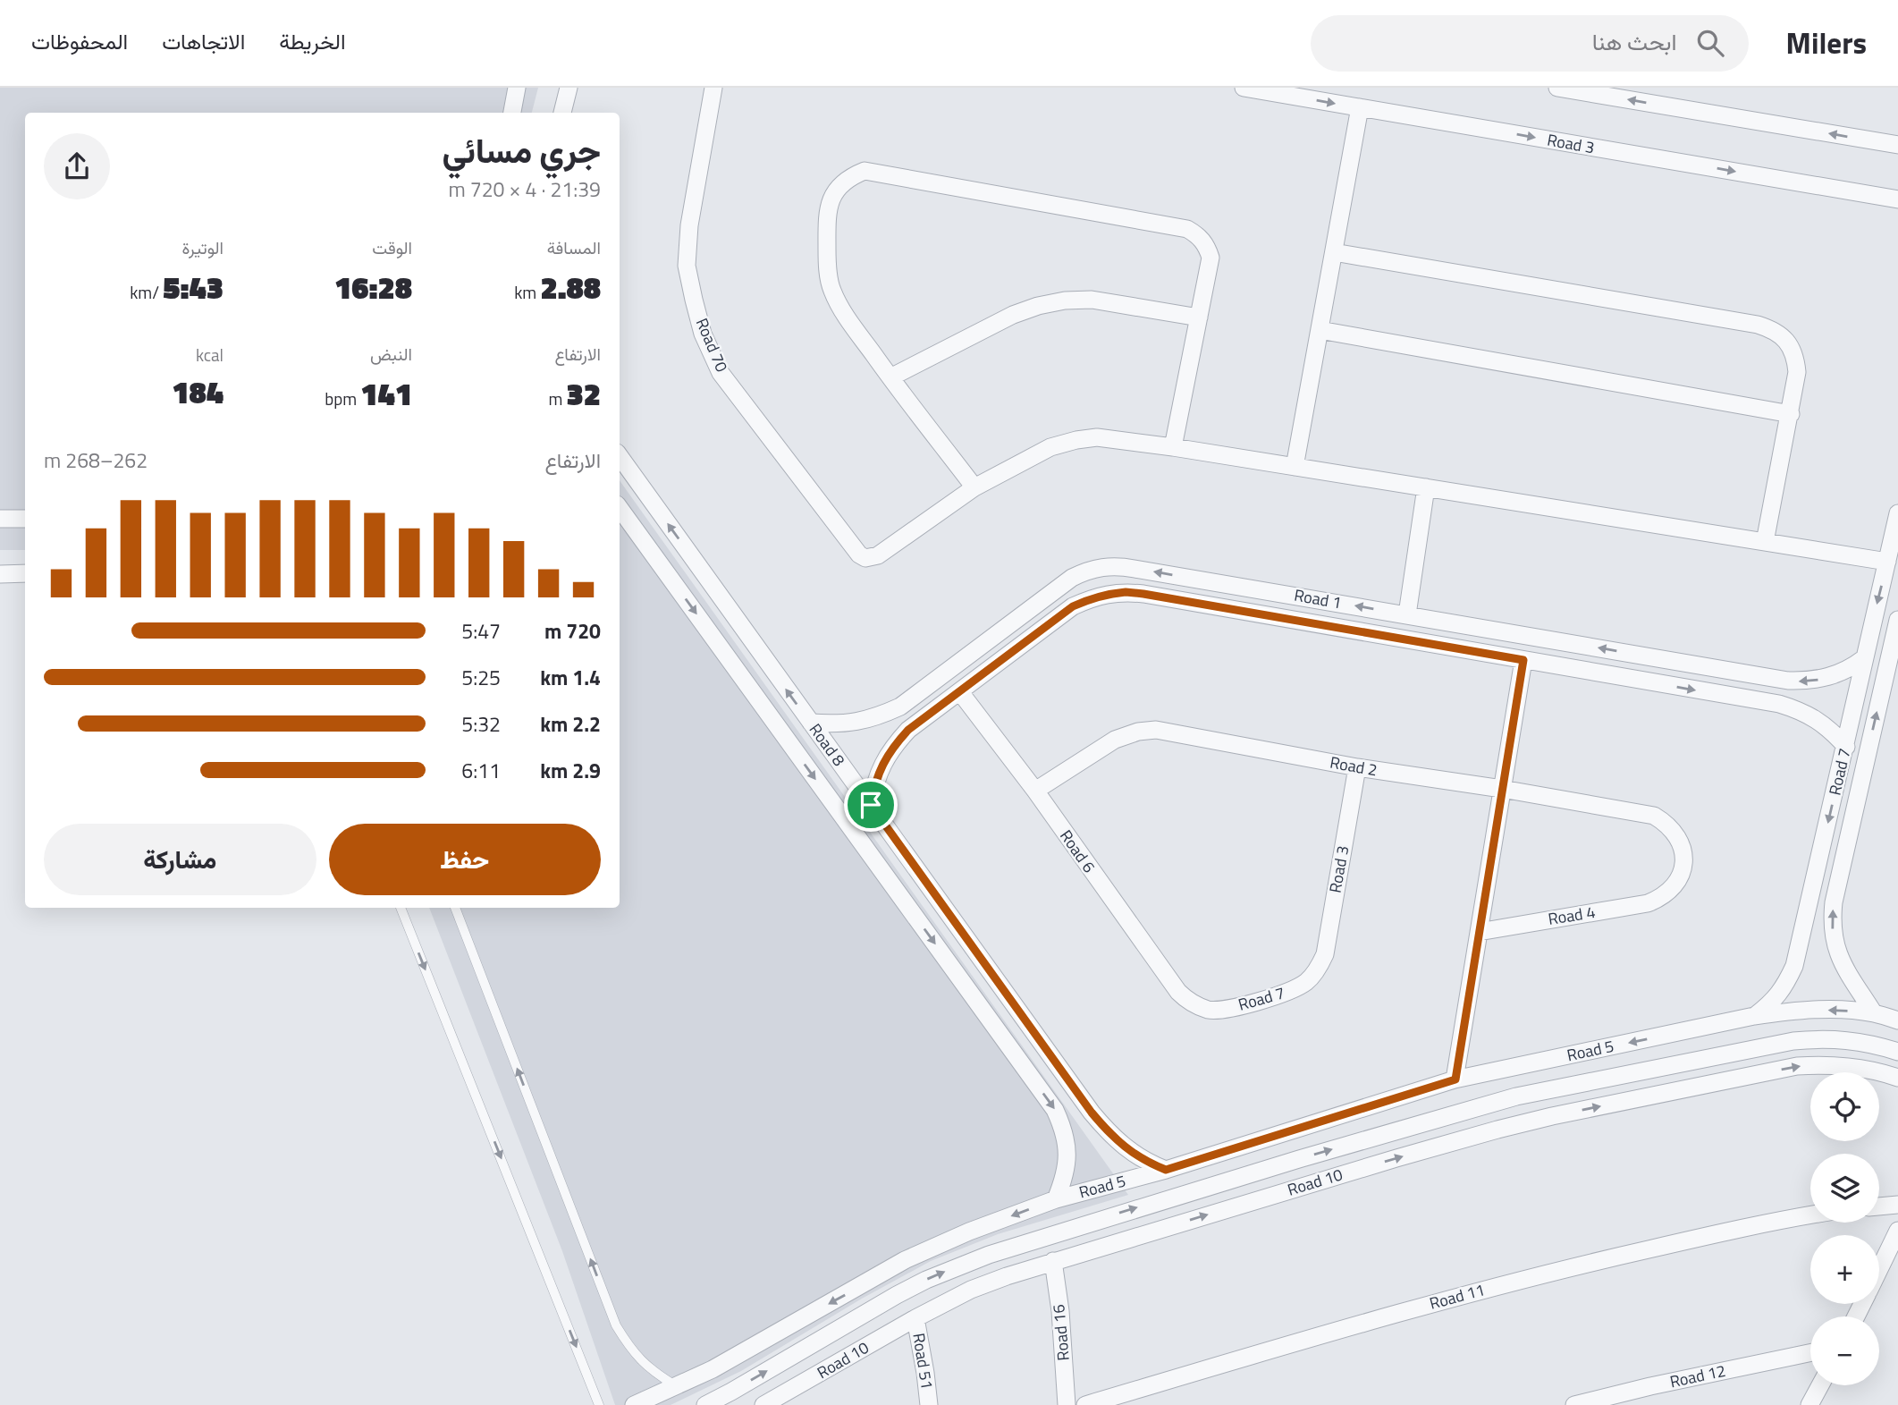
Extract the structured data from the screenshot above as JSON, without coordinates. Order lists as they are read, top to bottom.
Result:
{
  "streets": {
    "street": [
      "Road 3",
      "Road 70",
      "Road 1",
      "Road 8",
      "Road 2",
      "Road 7",
      "Road 6",
      "Road 4",
      "Road 5",
      "Road 10",
      "Road 11",
      "Road 16",
      "Road 51",
      "Road 12"
    ]
  },
  "crossings": [
    ["Road 3", "Road 2"],
    ["Road 3", "Road 7"],
    ["Road 1", "Road 8"],
    ["Road 1", "Road 7"],
    ["Road 1", "Road 6"],
    ["Road 8", "Road 5"],
    ["Road 2", "Road 6"],
    ["Road 2", "Road 4"],
    ["Road 7", "Road 6"],
    ["Road 7", "Road 5"],
    ["Road 10", "Road 16"],
    ["Road 10", "Road 51"]
  ],
  "one_way": ["Road 10"],
  "page": {
    "header": "Milers",
    "search": "ابحث هنا",
    "nav": ["الخريطة", "الاتجاهات", "المحفوظات"],
    "heading": ["جري مسائي", "21:39 · 4 × 720 m"],
    "stats": [
      ["المسافة", "2.88 km"],
      ["الوقت", "16:28"],
      ["الوتيرة", "5:43 /km"],
      ["الارتفاع", "32 m"],
      ["النبض", "141 bpm"],
      ["kcal", "184"]
    ],
    "chart": ["الارتفاع", "262–268 m"],
    "list": [
      {
        "name": "720 m",
        "note": "5:47"
      },
      {
        "name": "1.4 km",
        "note": "5:25"
      },
      {
        "name": "2.2 km",
        "note": "5:32"
      },
      {
        "name": "2.9 km",
        "note": "6:11"
      }
    ],
    "buttons": ["حفظ", "مشاركة"],
    "map_buttons": ["+", "−"]
  }
}
